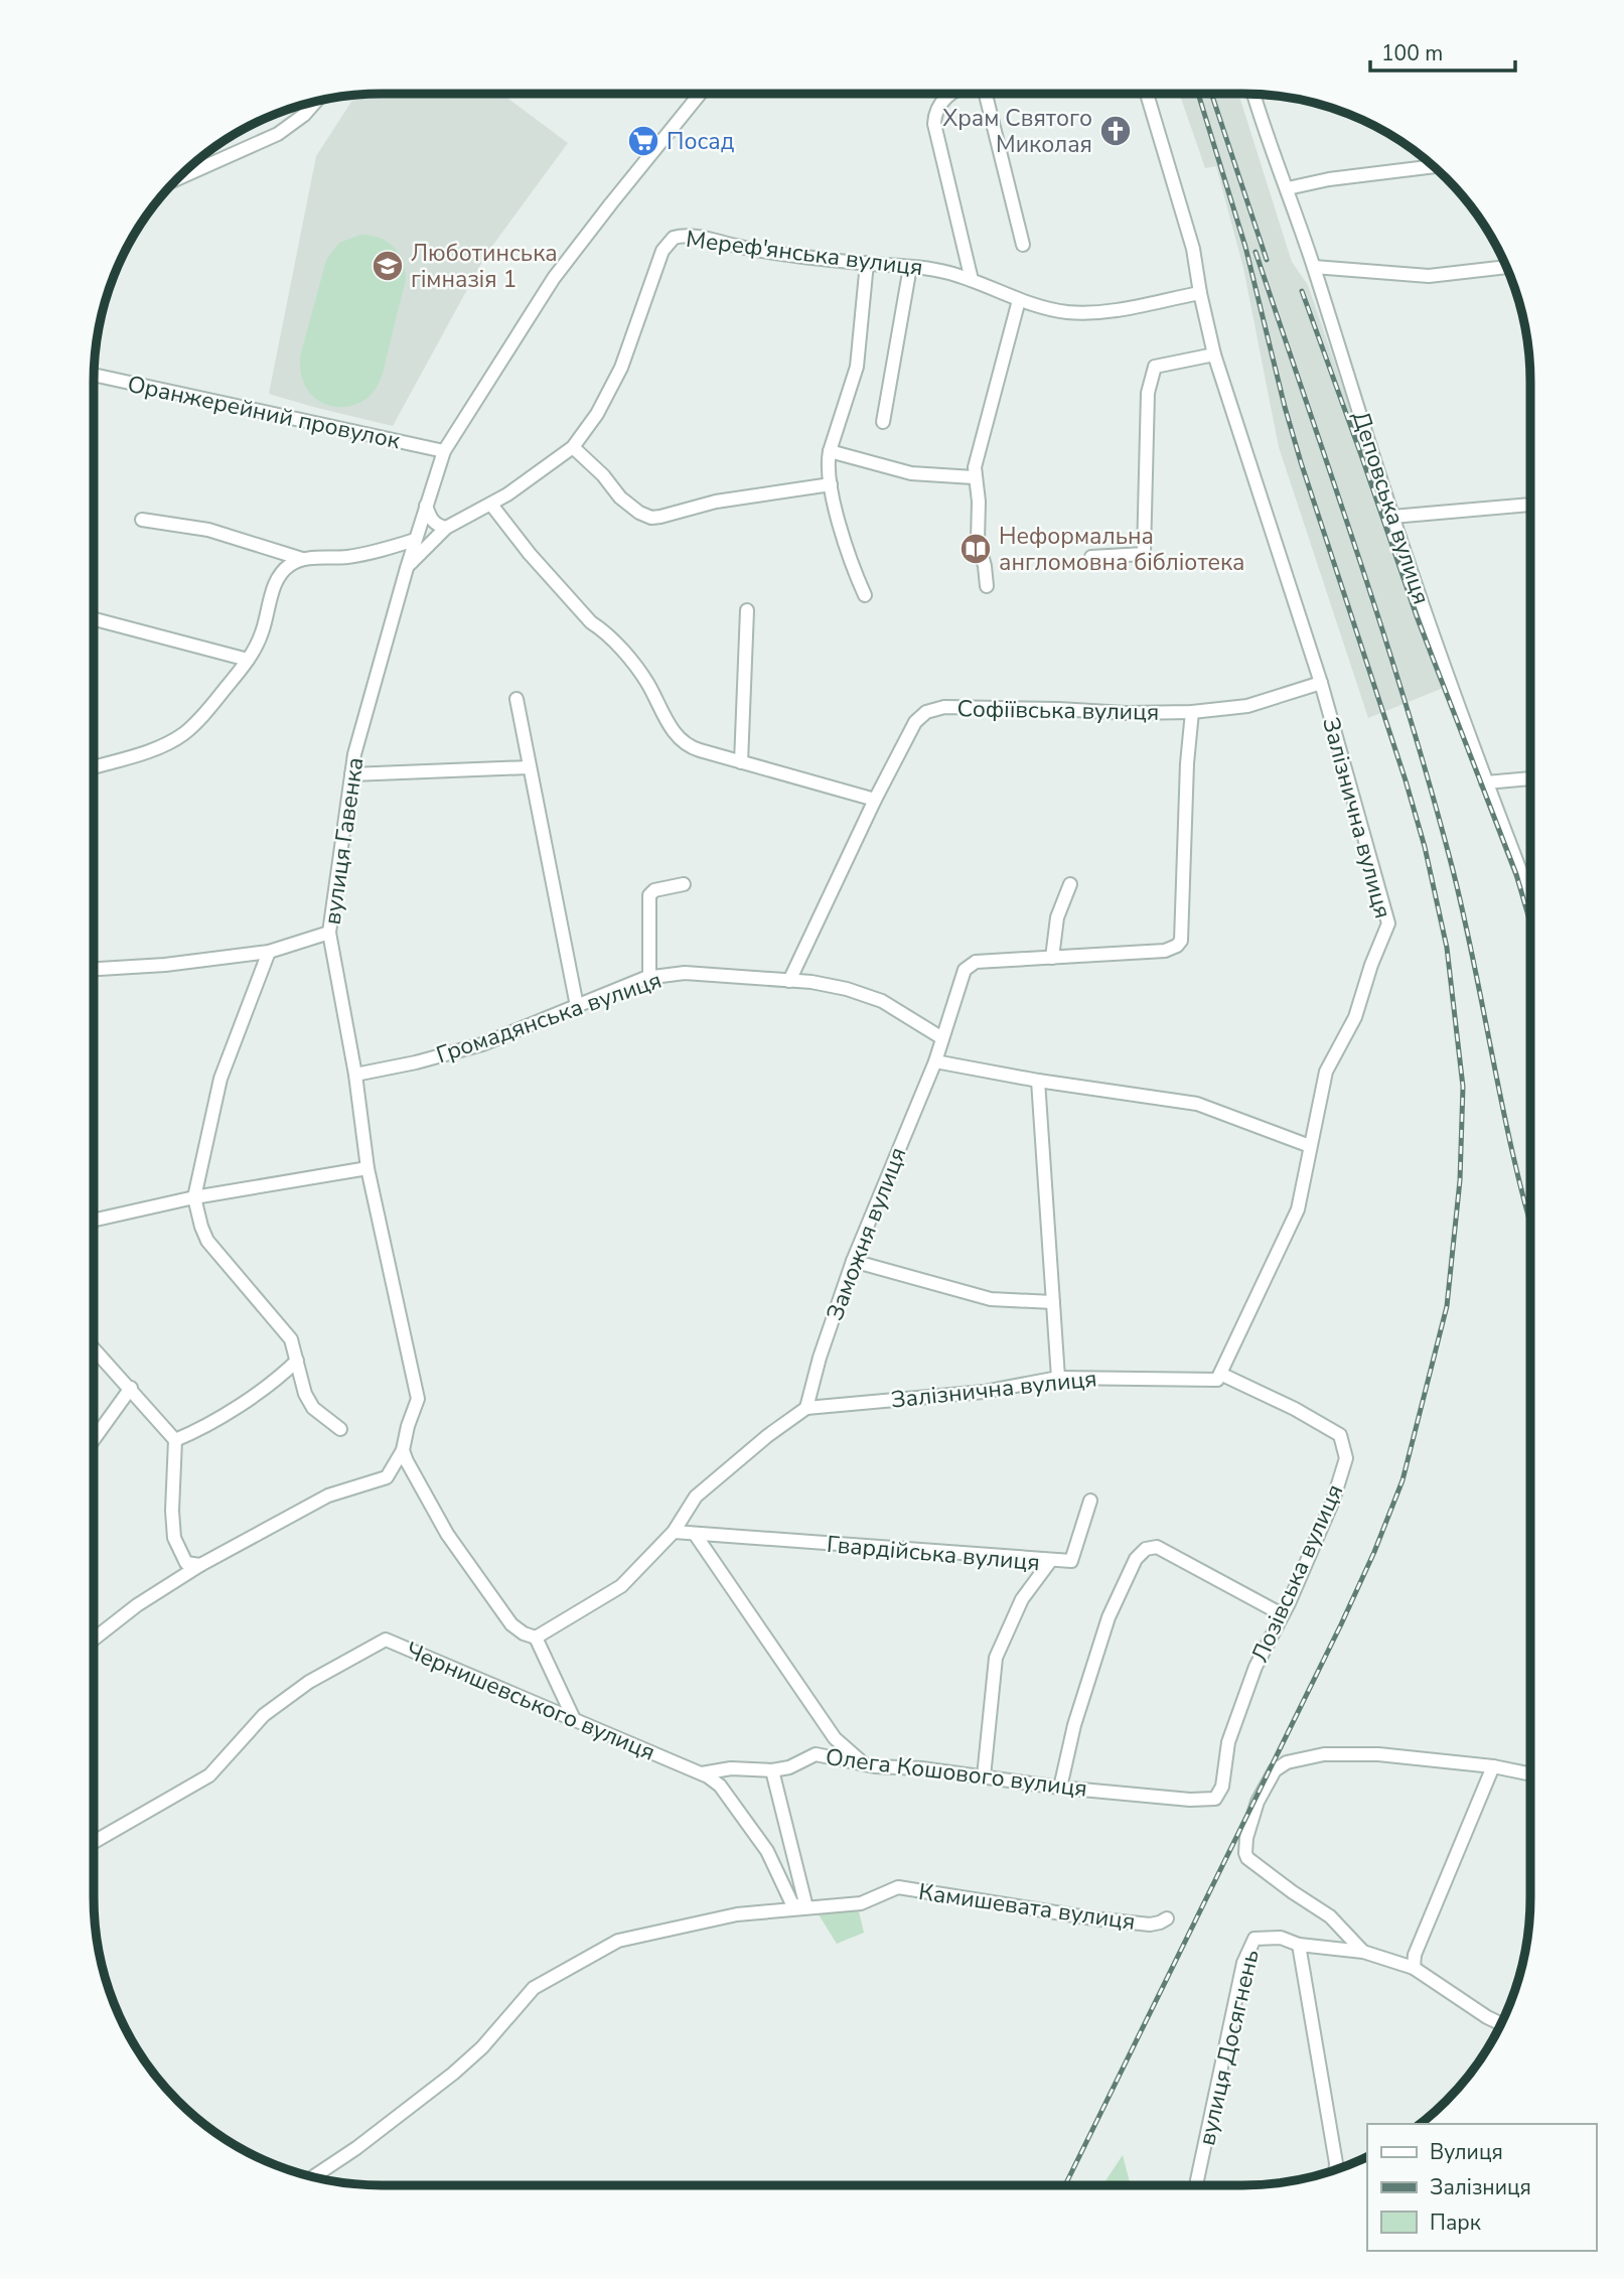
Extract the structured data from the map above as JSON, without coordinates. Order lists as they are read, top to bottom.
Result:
{
  "streets": {
    "street": [
      "Мереф'янська вулиця",
      "Оранжерейний провулок",
      "Деповська вулиця",
      "Софіївська вулиця",
      "Залізнична вулиця",
      "вулиця Гавенка",
      "Громадянська вулиця",
      "Заможня вулиця",
      "Гвардійська вулиця",
      "Лозівська вулиця",
      "Чернишевського вулиця",
      "Олега Кошового вулиця",
      "Камишевата вулиця",
      "вулиця Досягнень"
    ]
  },
  "crossings": [
    ["Мереф'янська вулиця", "Залізнична вулиця"],
    ["Мереф'янська вулиця", "вулиця Гавенка"],
    ["Оранжерейний провулок", "вулиця Гавенка"],
    ["Софіївська вулиця", "Залізнична вулиця"],
    ["Софіївська вулиця", "Громадянська вулиця"],
    ["Залізнична вулиця", "Заможня вулиця"],
    ["Залізнична вулиця", "Лозівська вулиця"],
    ["вулиця Гавенка", "Громадянська вулиця"],
    ["Громадянська вулиця", "Заможня вулиця"],
    ["Гвардійська вулиця", "Олега Кошового вулиця"],
    ["Лозівська вулиця", "Олега Кошового вулиця"],
    ["Чернишевського вулиця", "Олега Кошового вулиця"],
    ["Чернишевського вулиця", "Камишевата вулиця"]
  ],
  "places": {
    "church": ["Храм Святого Миколая"],
    "supermarket": ["Посад"],
    "school or university": ["Люботинська гiмназiя 1"],
    "library": ["Неформальна англомовна бібліотека"]
  },
  "legend": ["Вулиця", "Залізниця", "Парк"],
  "scale_bar": "100 m"
}
